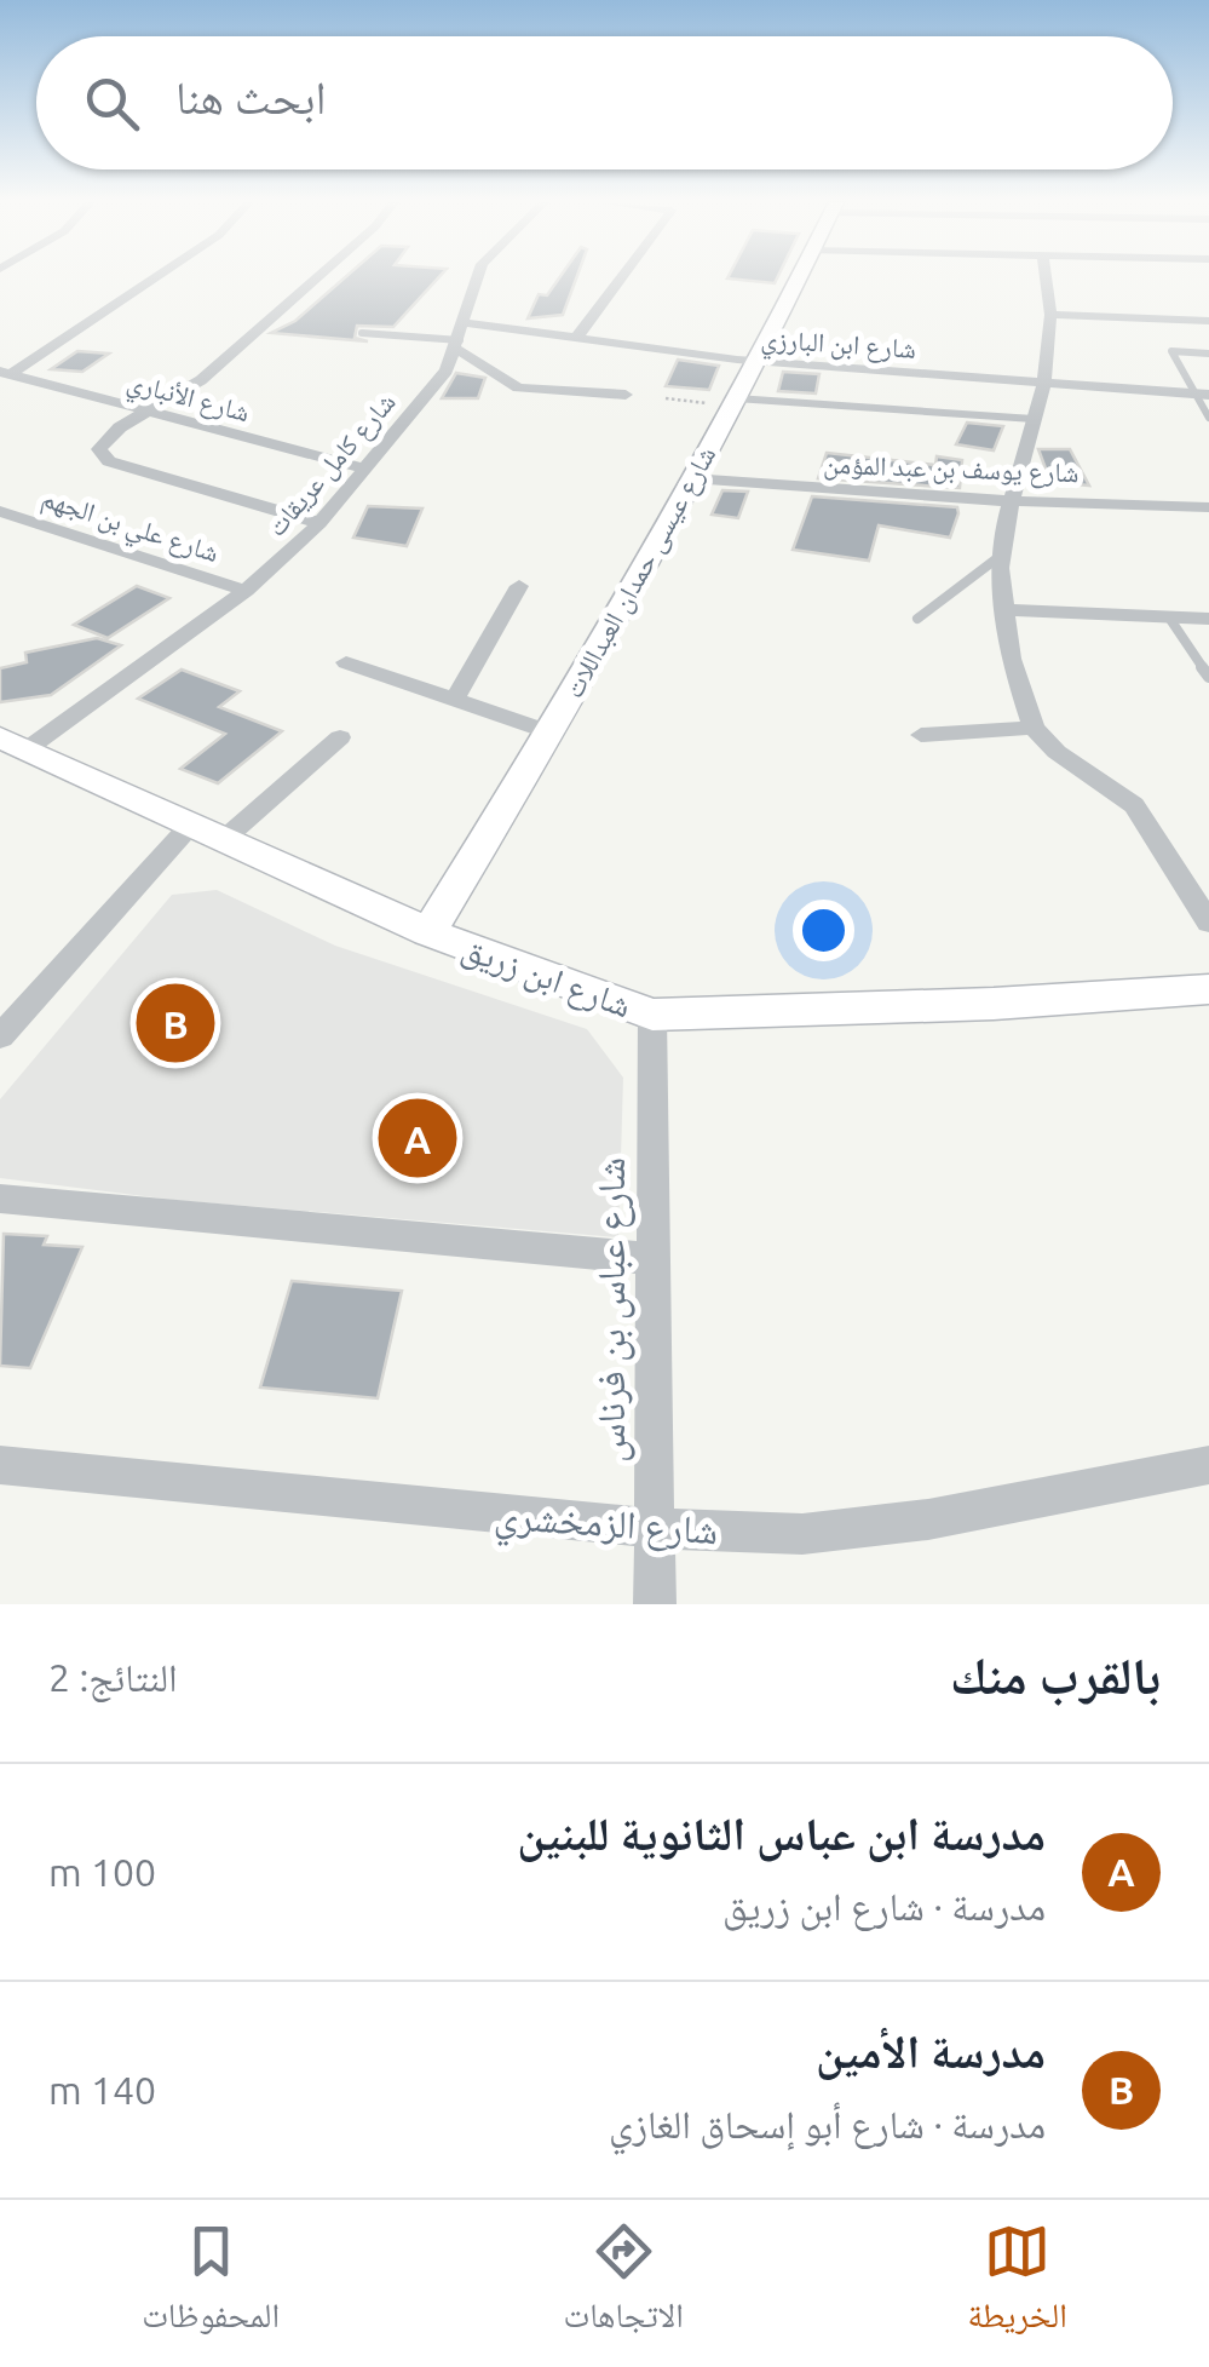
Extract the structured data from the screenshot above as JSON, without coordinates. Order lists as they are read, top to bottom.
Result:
{
  "streets": {
    "street": [
      "شارع ابن البارزي",
      "شارع الأنباري",
      "شارع كامل عريقات",
      "شارع يوسف بن عبد المؤمن",
      "شارع علي بن الجهم",
      "شارع عيسى حمدان العبداللات",
      "شارع ابن زريق",
      "شارع عباس بن فرناس",
      "شارع الزمخشري"
    ]
  },
  "crossings": [
    ["شارع ابن البارزي", "شارع كامل عريقات"],
    ["شارع ابن البارزي", "شارع عيسى حمدان العبداللات"],
    ["شارع الأنباري", "شارع كامل عريقات"],
    ["شارع كامل عريقات", "شارع علي بن الجهم"],
    ["شارع كامل عريقات", "شارع ابن زريق"],
    ["شارع يوسف بن عبد المؤمن", "شارع عيسى حمدان العبداللات"],
    ["شارع عيسى حمدان العبداللات", "شارع ابن زريق"],
    ["شارع ابن زريق", "شارع عباس بن فرناس"],
    ["شارع عباس بن فرناس", "شارع الزمخشري"]
  ],
  "page": {
    "search": "ابحث هنا",
    "pins": ["B", "A"],
    "heading": ["بالقرب منك", "النتائج: 2"],
    "list": [
      {
        "mark": "A",
        "name": "مدرسة ابن عباس الثانوية للبنين",
        "note": "مدرسة · شارع ابن زريق",
        "value": "100 m"
      },
      {
        "mark": "B",
        "name": "مدرسة الأمين",
        "note": "مدرسة · شارع أبو إسحاق الغازي",
        "value": "140 m"
      }
    ],
    "nav": ["الخريطة", "الاتجاهات", "المحفوظات"]
  }
}
